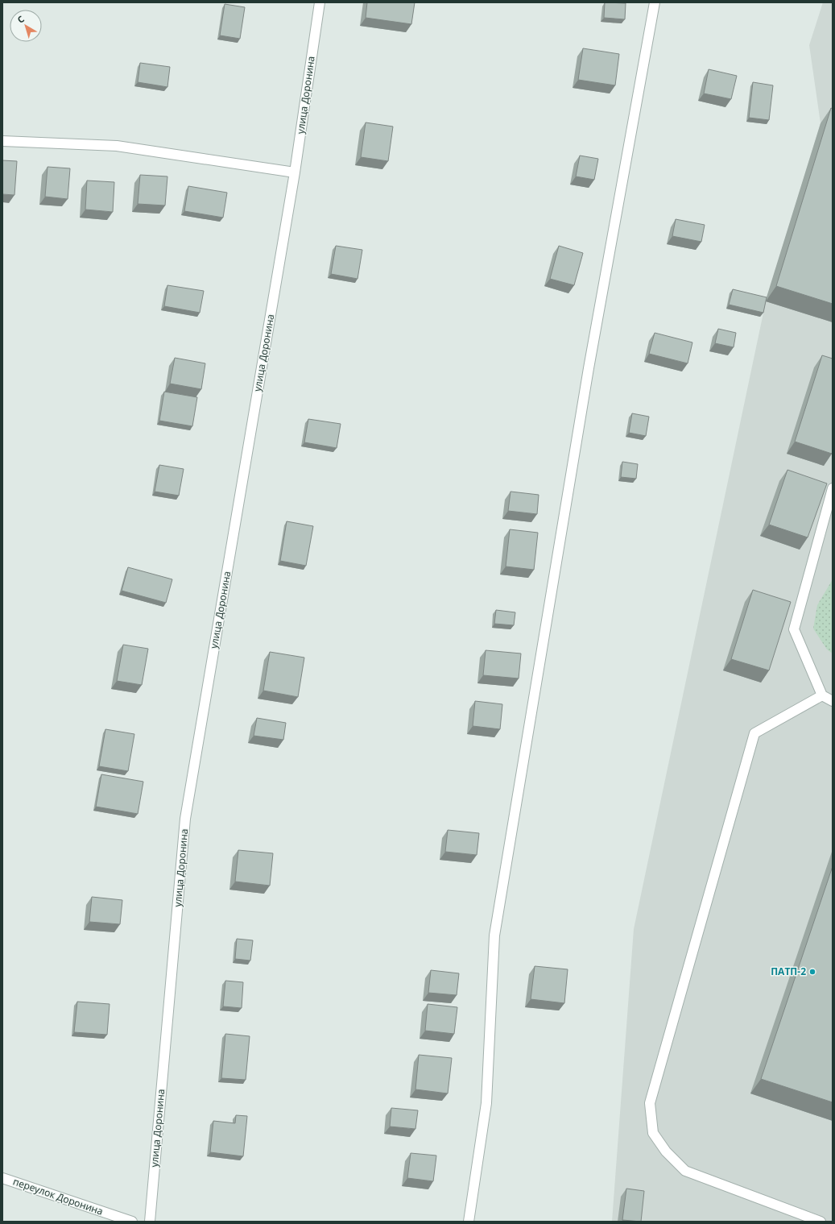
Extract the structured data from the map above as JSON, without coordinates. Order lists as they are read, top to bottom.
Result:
{
  "streets": {
    "street": ["улица Доронина", "переулок Доронина"]
  },
  "places": ["ПАТП-2"],
  "north": "top left"
}
